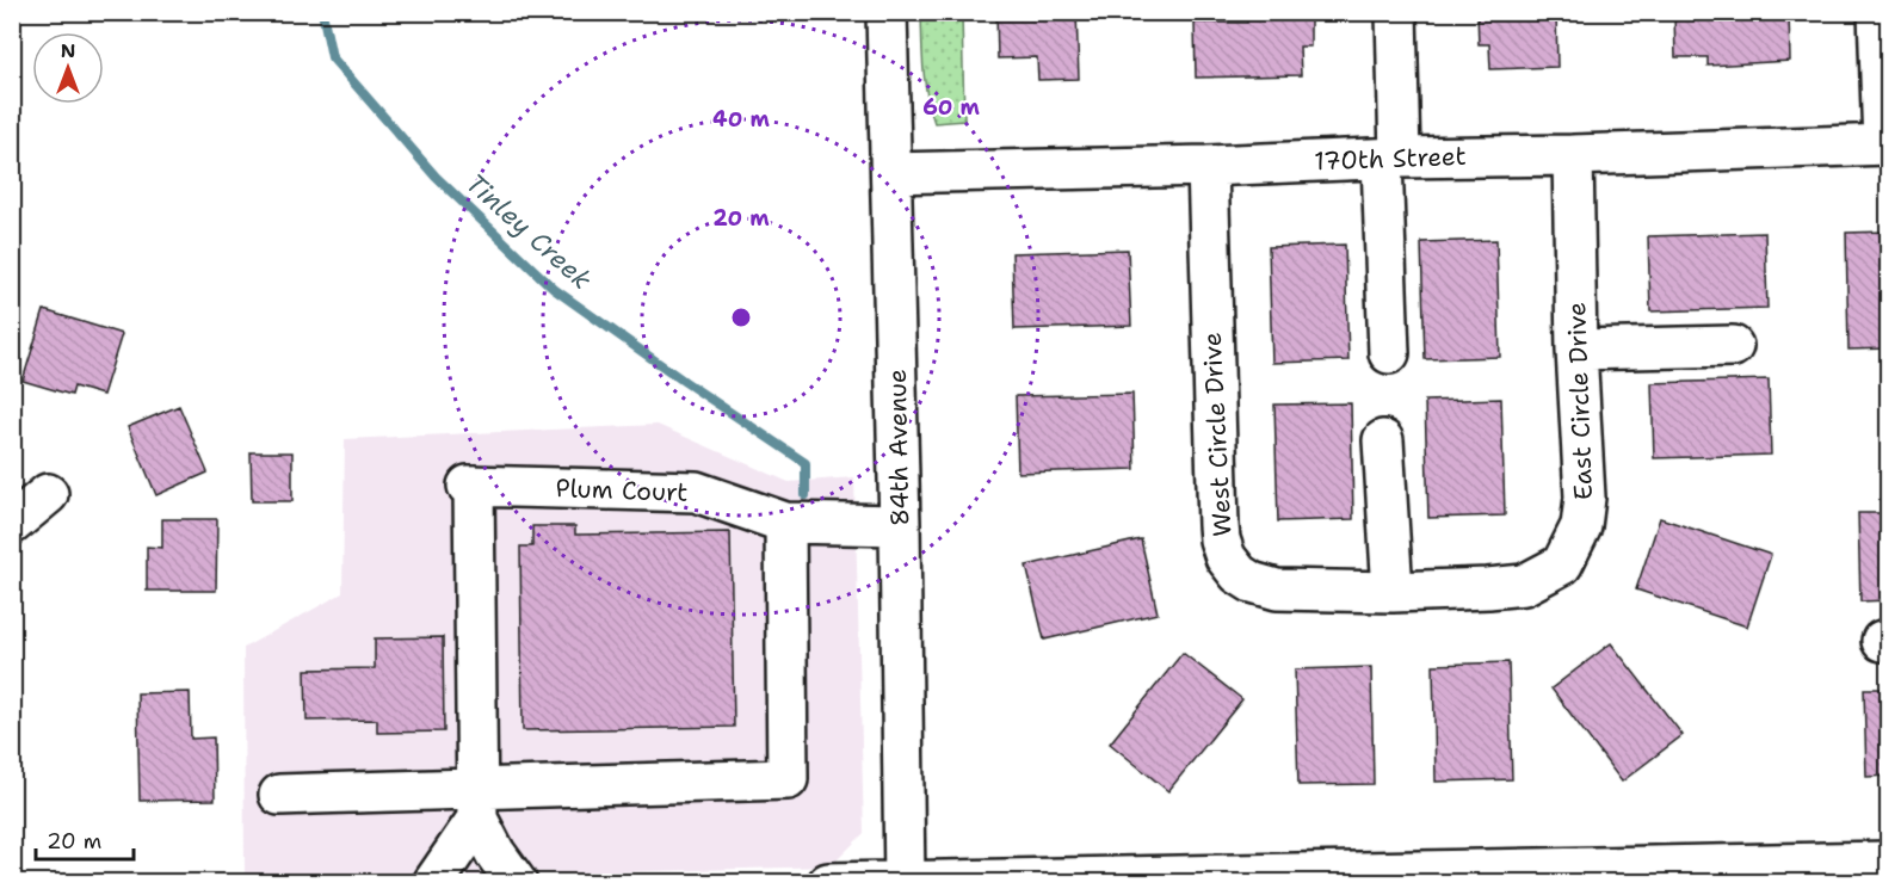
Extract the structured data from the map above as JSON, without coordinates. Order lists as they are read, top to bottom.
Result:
{
  "streets": {
    "street": [
      "170th Street",
      "East Circle Drive",
      "West Circle Drive",
      "84th Avenue",
      "Plum Court"
    ]
  },
  "crossings": [
    ["170th Street", "East Circle Drive"],
    ["170th Street", "West Circle Drive"],
    ["170th Street", "84th Avenue"],
    ["East Circle Drive", "West Circle Drive"],
    ["84th Avenue", "Plum Court"]
  ],
  "water": ["Tinley Creek"],
  "scale_bar": "20 m",
  "north": "top",
  "rings": ["60 m", "40 m", "20 m"]
}
